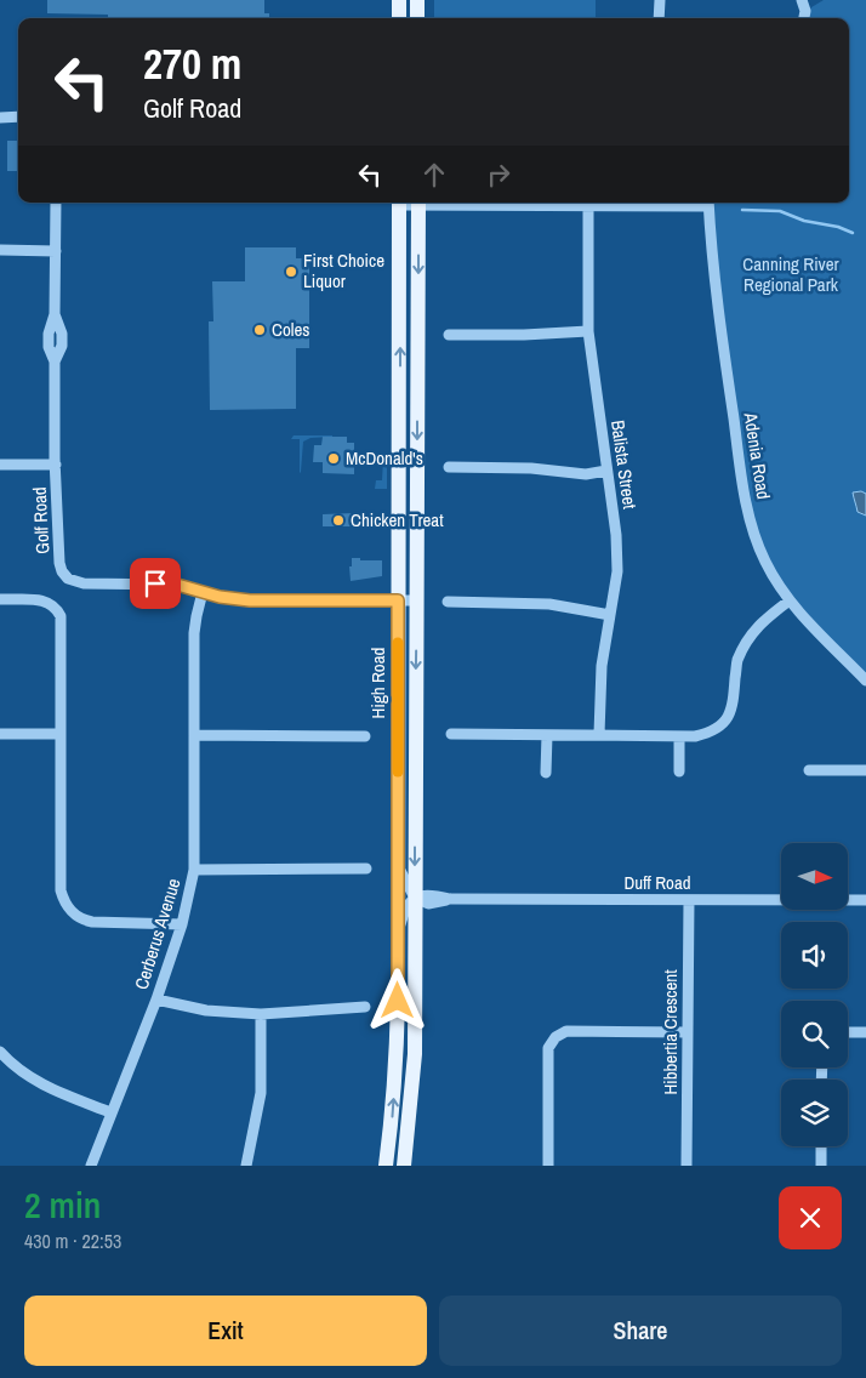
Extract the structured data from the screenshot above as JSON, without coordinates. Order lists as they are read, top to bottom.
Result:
{
  "streets": {
    "main road": ["High Road"],
    "street": [
      "Adenia Road",
      "Balista Street",
      "Golf Road",
      "Duff Road",
      "Cerberus Avenue",
      "Hibbertia Crescent"
    ]
  },
  "crossings": [
    ["Golf Road", "High Road"],
    ["Golf Road", "Cerberus Avenue"],
    ["High Road", "Duff Road"],
    ["Duff Road", "Hibbertia Crescent"]
  ],
  "parks": ["Canning River Regional Park"],
  "places": [
    "First Choice Liquor",
    "Coles",
    "McDonald's",
    "Chicken Treat"
  ],
  "north": "right",
  "page": {
    "turn": ["270 m", "Golf Road"],
    "heading": ["2 min", "430 m · 22:53"],
    "buttons": ["Exit", "Share"]
  }
}
